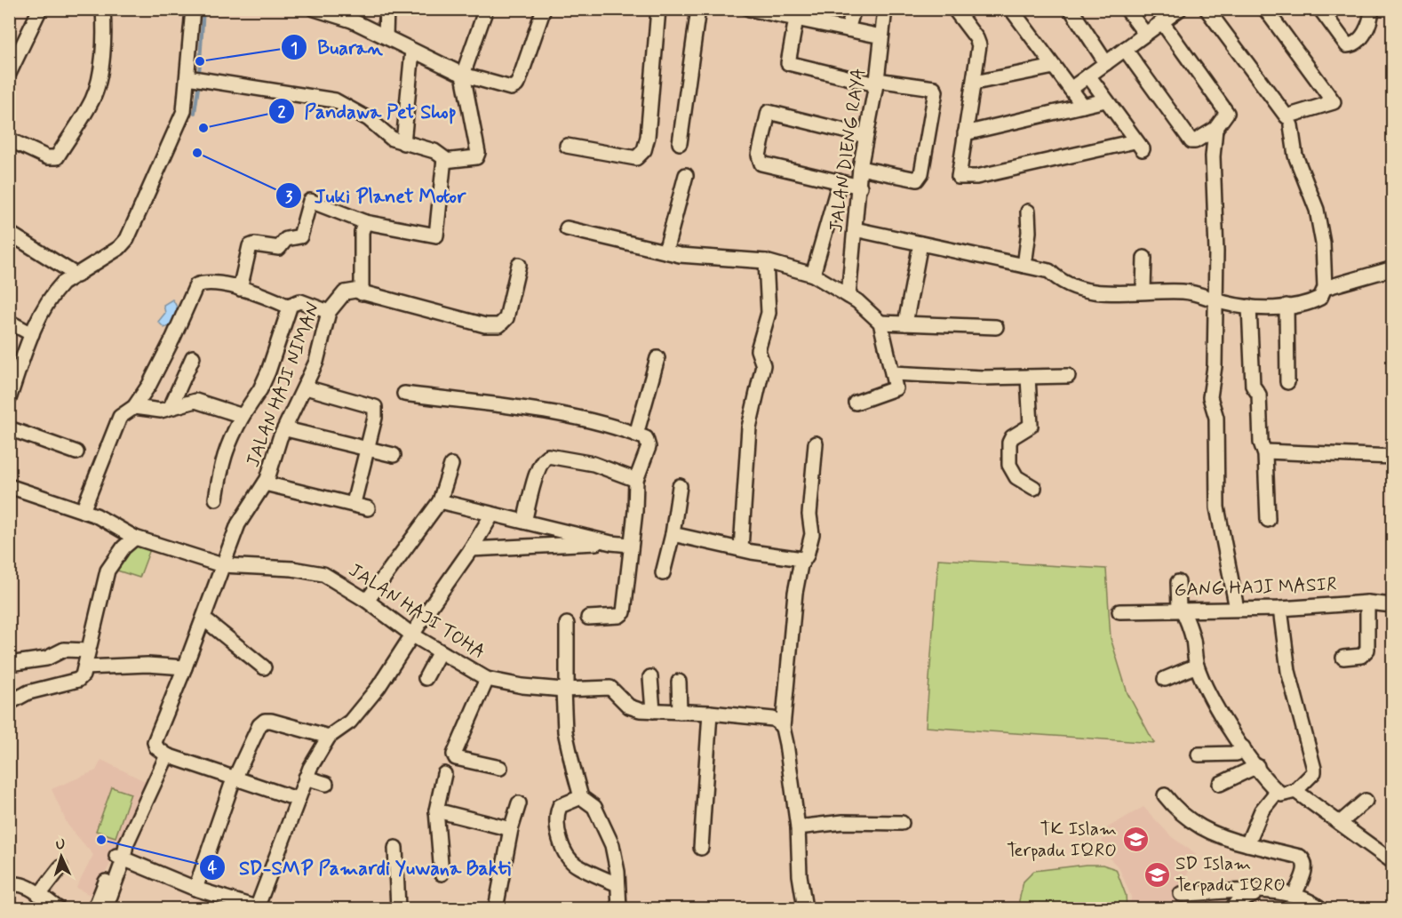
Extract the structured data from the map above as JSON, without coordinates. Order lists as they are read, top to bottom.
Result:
{
  "streets": {
    "street": [
      "JALAN DIENG RAYA",
      "JALAN HAJI NIMAN",
      "GANG HAJI MASIR",
      "JALAN HAJI TOHA"
    ]
  },
  "crossings": [
    ["JALAN HAJI NIMAN", "JALAN HAJI TOHA"]
  ],
  "places": {
    "other": [
      "Buaran",
      "Pandawa Pet Shop",
      "Juki Planet Motor",
      "SD-SMP Pamardi Yuwana Bakti"
    ],
    "school or university": ["TK Islam Terpadu IQRO", "SD Islam Terpadu IQRO"]
  },
  "north": "top"
}
